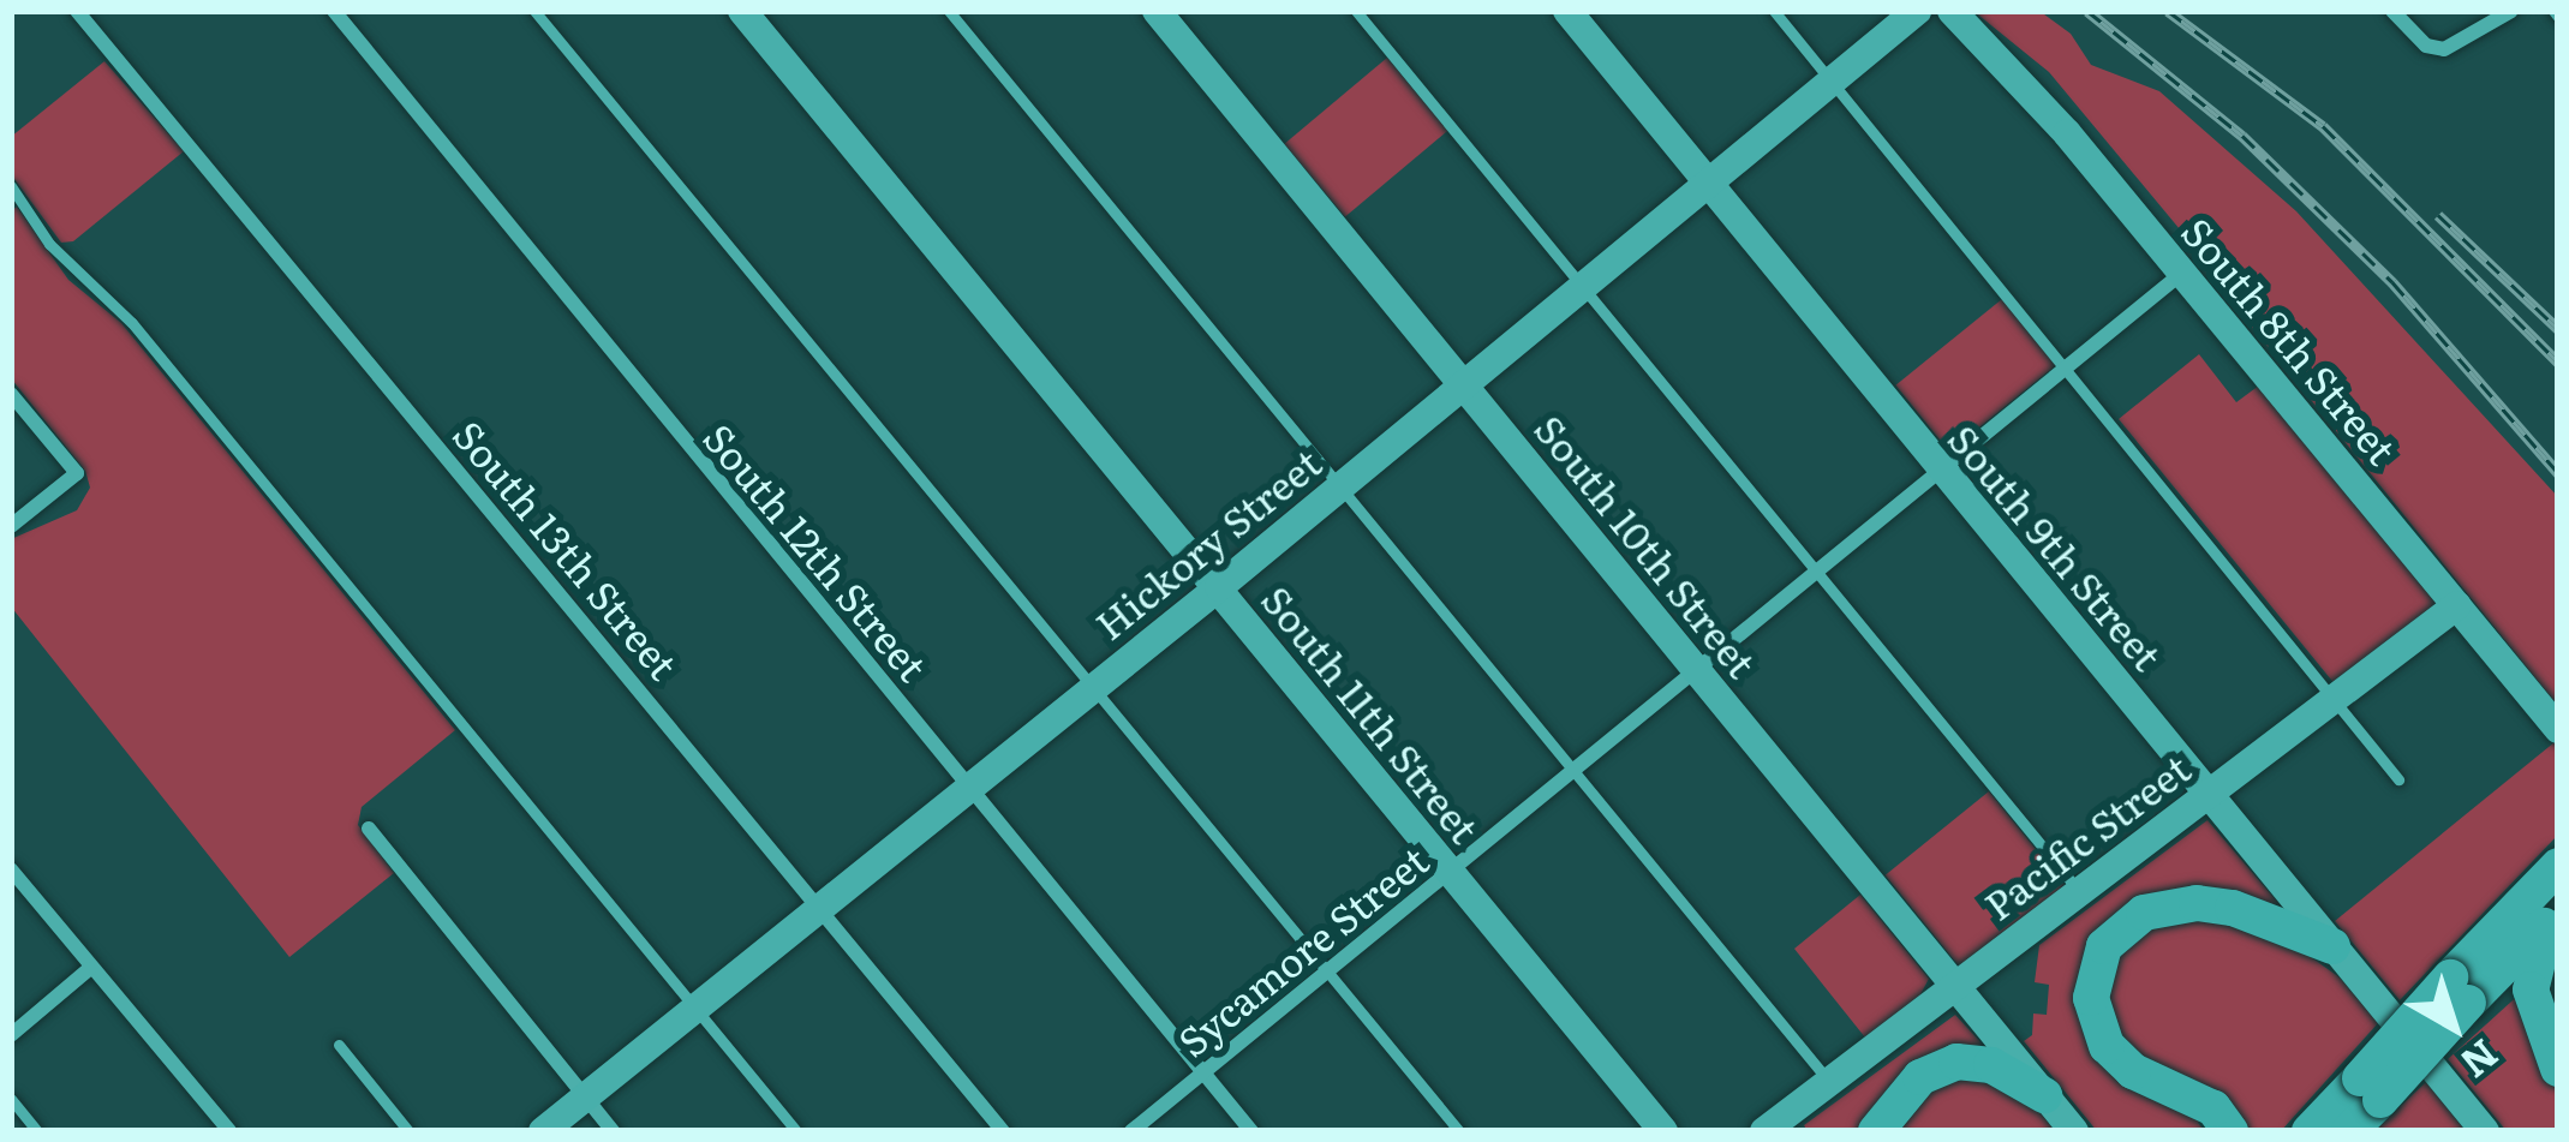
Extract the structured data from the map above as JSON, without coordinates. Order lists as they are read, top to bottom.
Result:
{
  "streets": {
    "street": [
      "South 8th Street",
      "Hickory Street",
      "South 10th Street",
      "South 9th Street",
      "South 13th Street",
      "South 12th Street",
      "South 11th Street",
      "Pacific Street",
      "Sycamore Street"
    ]
  },
  "crossings": [
    ["South 8th Street", "Pacific Street"],
    ["South 8th Street", "Sycamore Street"],
    ["Hickory Street", "South 10th Street"],
    ["Hickory Street", "South 9th Street"],
    ["Hickory Street", "South 13th Street"],
    ["Hickory Street", "South 12th Street"],
    ["Hickory Street", "South 11th Street"],
    ["South 10th Street", "Pacific Street"],
    ["South 10th Street", "Sycamore Street"],
    ["South 9th Street", "Pacific Street"],
    ["South 9th Street", "Sycamore Street"],
    ["South 12th Street", "Sycamore Street"],
    ["South 11th Street", "Sycamore Street"]
  ],
  "north": "bottom right"
}
